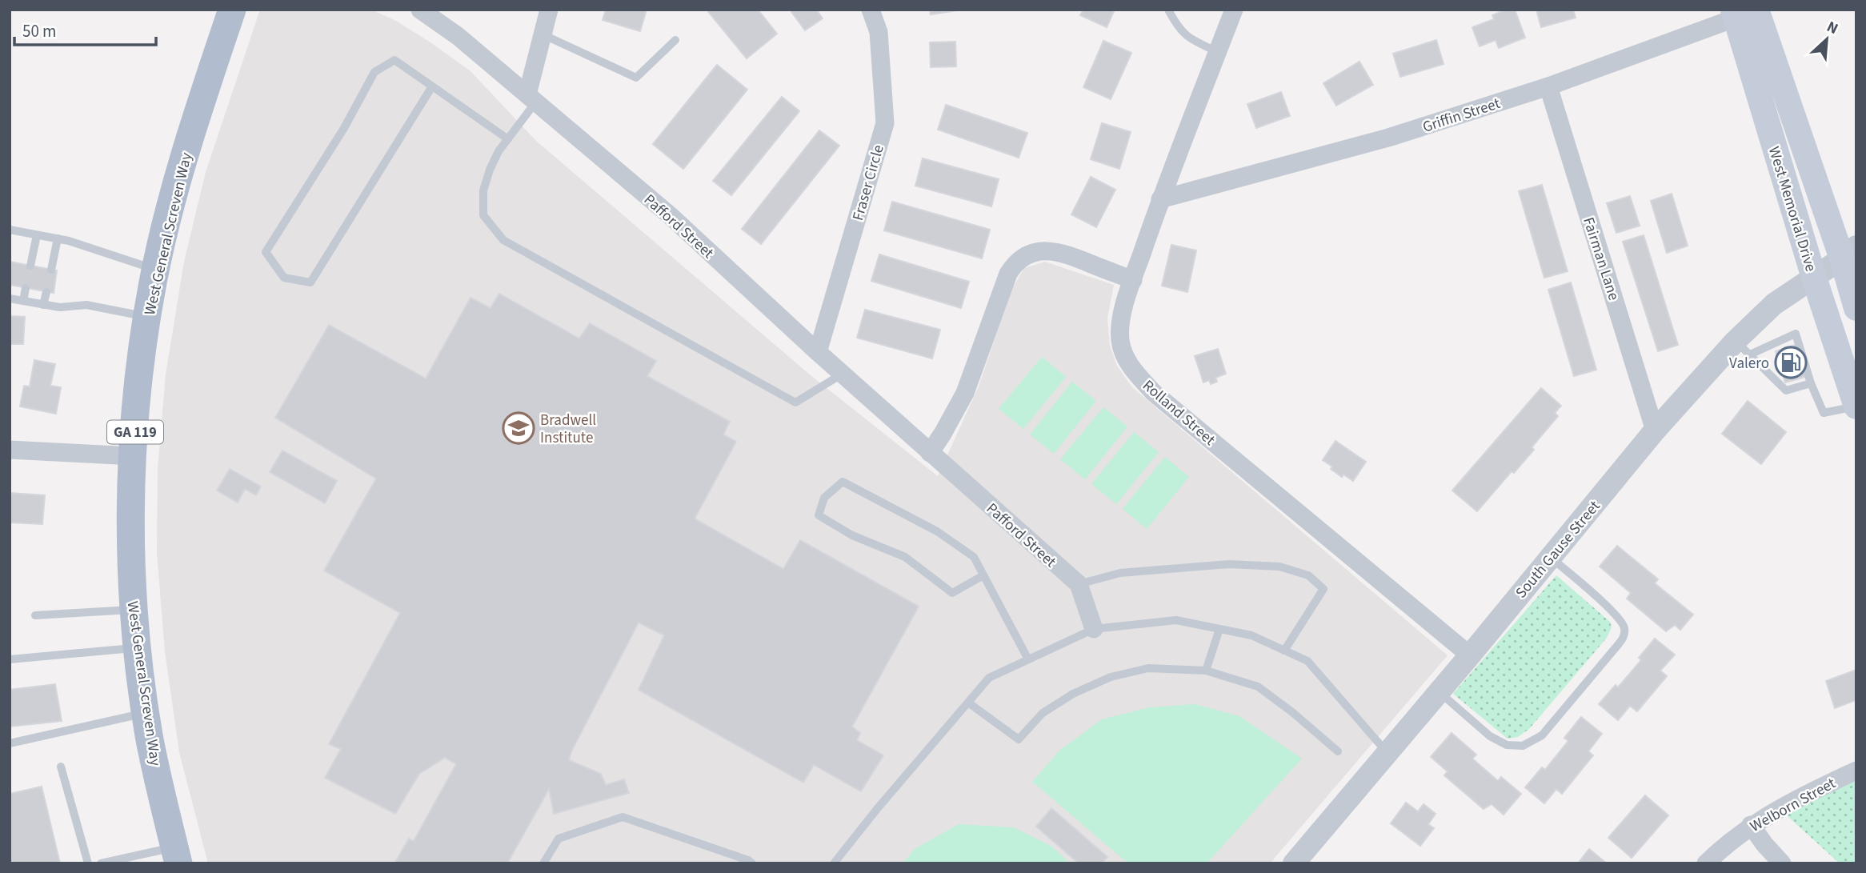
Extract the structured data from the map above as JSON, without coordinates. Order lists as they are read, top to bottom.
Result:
{
  "streets": {
    "main road": ["West Memorial Drive", "West General Screven Way", "GA 119"],
    "street": [
      "Griffin Street",
      "Fraser Circle",
      "Pafford Street",
      "Fairman Lane",
      "Rolland Street",
      "South Gause Street",
      "Welborn Street"
    ]
  },
  "crossings": [
    ["Griffin Street", "West Memorial Drive"],
    ["Griffin Street", "Fairman Lane"],
    ["Griffin Street", "Rolland Street"],
    ["Fraser Circle", "Pafford Street"],
    ["West Memorial Drive", "South Gause Street"],
    ["Fairman Lane", "South Gause Street"],
    ["Rolland Street", "South Gause Street"]
  ],
  "places": {
    "fuel station": ["Valero"],
    "school or university": ["Bradwell Institute"]
  },
  "scale_bar": "50 m",
  "north": "top right"
}
